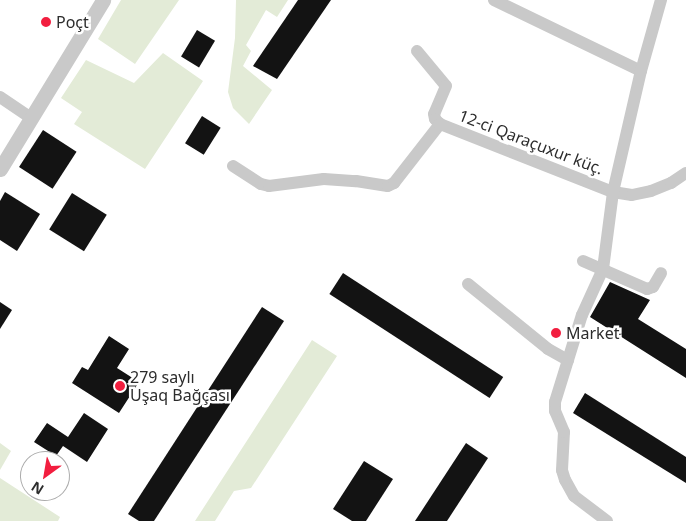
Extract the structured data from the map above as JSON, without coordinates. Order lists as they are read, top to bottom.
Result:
{
  "streets": {
    "street": ["12-ci Qaraçuxur küç."]
  },
  "places": ["Poçt", "Market", "279 saylı Uşaq Bağçası"],
  "north": "bottom left"
}
